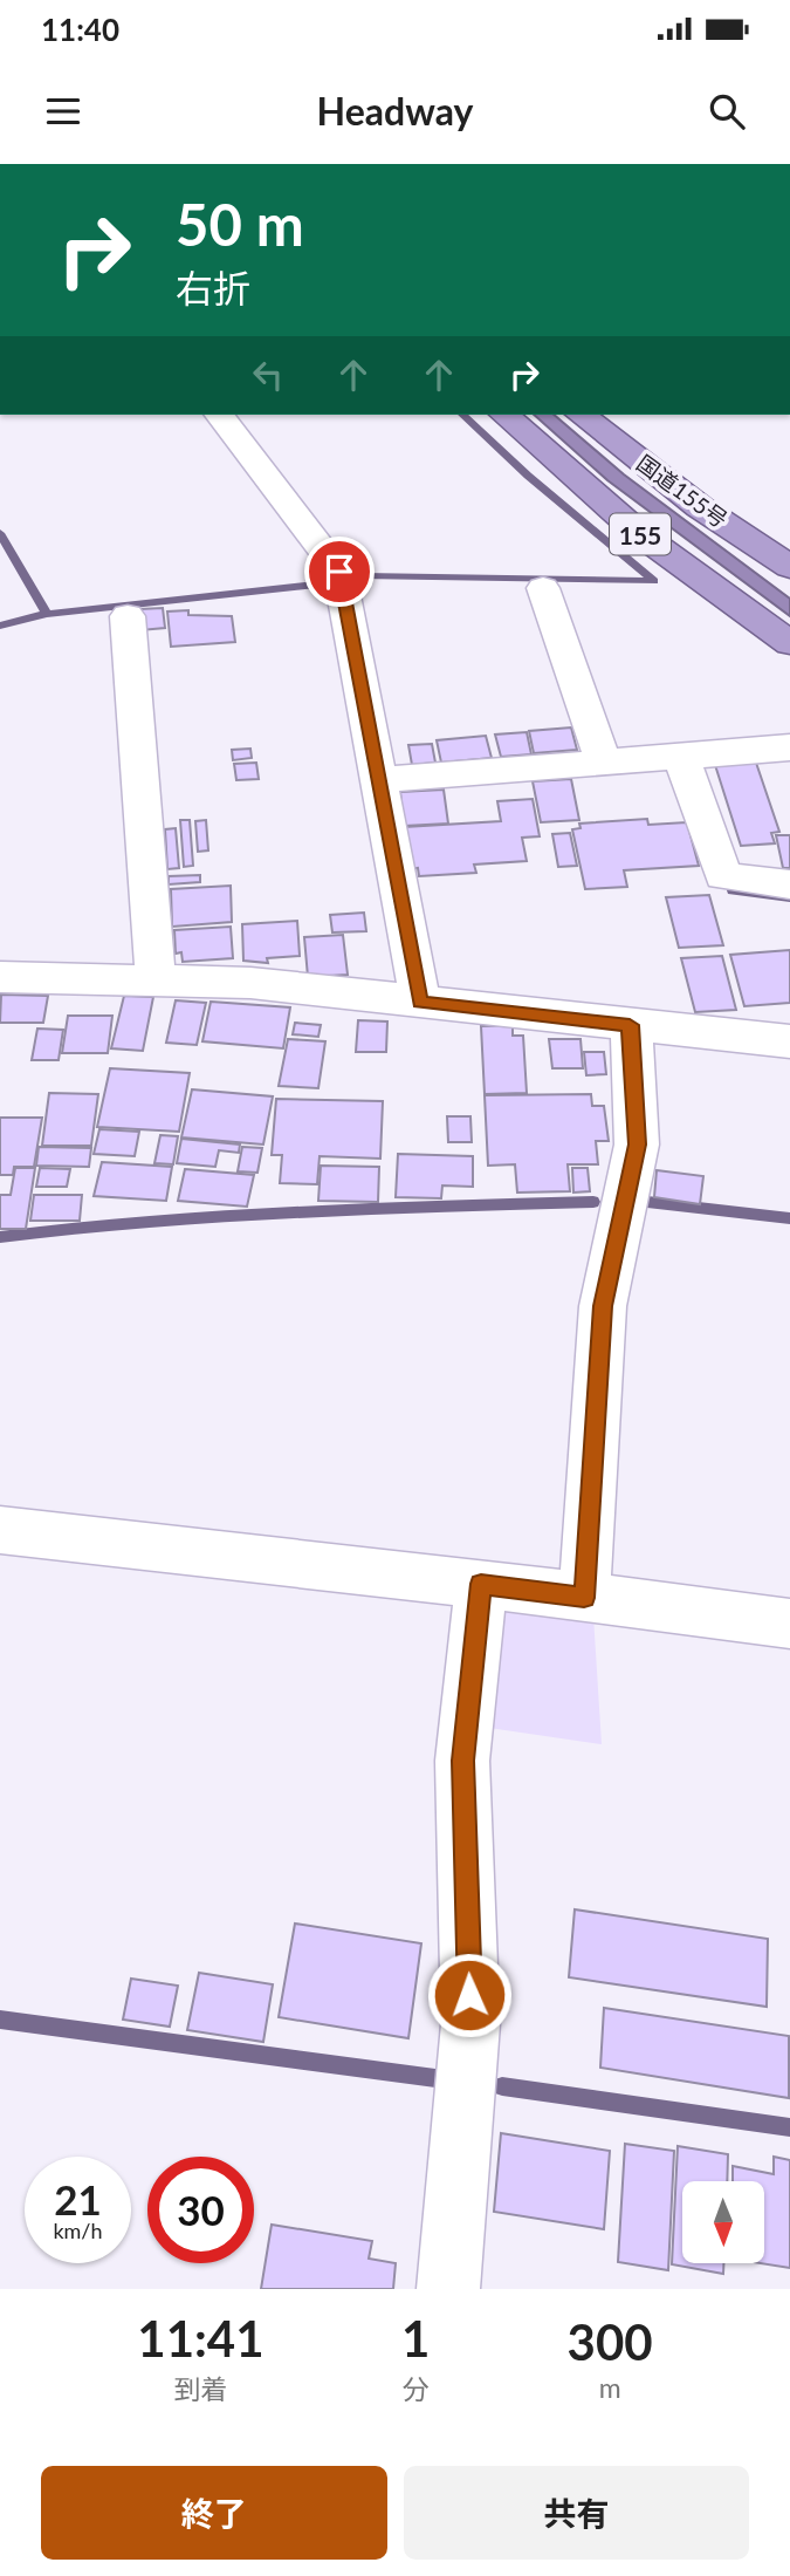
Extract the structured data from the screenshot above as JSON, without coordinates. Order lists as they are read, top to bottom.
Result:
{
  "streets": {
    "highway": ["国道155号", "155"]
  },
  "north": "bottom",
  "page": {
    "status": "11:40",
    "header": "Headway",
    "turn": ["50 m", "右折"],
    "speed": "21 km/h",
    "limit": "30",
    "eta": [
      "11:41",
      "到着",
      "1",
      "分",
      "300",
      "m"
    ],
    "buttons": ["終了", "共有"]
  }
}
